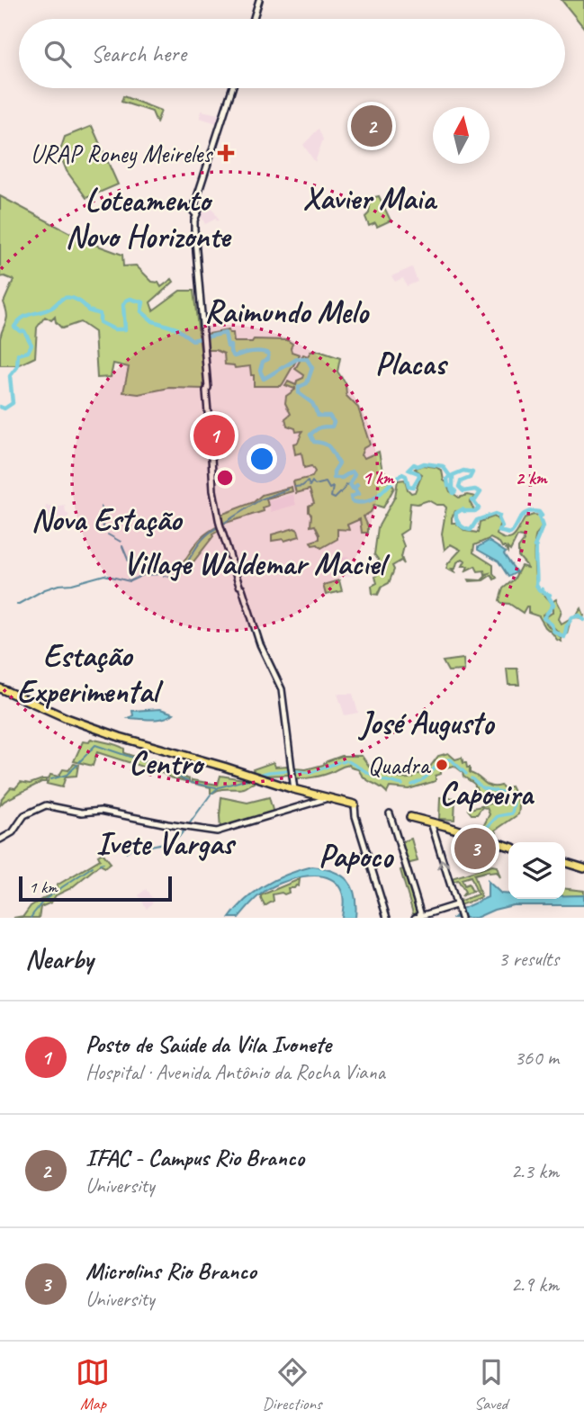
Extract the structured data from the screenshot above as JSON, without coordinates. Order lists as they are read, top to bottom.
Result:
{
  "districts": [
    "Xavier Maia",
    "Loteamento Novo Horizonte",
    "Raimundo Melo",
    "Placas",
    "Nova Estação",
    "Village Waldemar Maciel",
    "Estação Experimental",
    "José Augusto",
    "Centro",
    "Capoeira",
    "Ivete Vargas",
    "Papoco"
  ],
  "places": {
    "health": ["URAP Roney Meireles"],
    "other": ["Quadra"]
  },
  "scale_bar": "1 km",
  "north": "top",
  "page": {
    "search": "Search here",
    "pins": ["2", "1", "3"],
    "scale": "1 km",
    "heading": ["Nearby", "3 results"],
    "list": [
      {
        "mark": "1",
        "name": "Posto de Saúde da Vila Ivonete",
        "note": "Hospital · Avenida Antônio da Rocha Viana",
        "value": "360 m"
      },
      {
        "mark": "2",
        "name": "IFAC - Campus Rio Branco",
        "note": "University",
        "value": "2.3 km"
      },
      {
        "mark": "3",
        "name": "Microlins Rio Branco",
        "note": "University",
        "value": "2.9 km"
      }
    ],
    "nav": ["Map", "Directions", "Saved"]
  },
  "rings": ["1 km", "2 km"]
}
